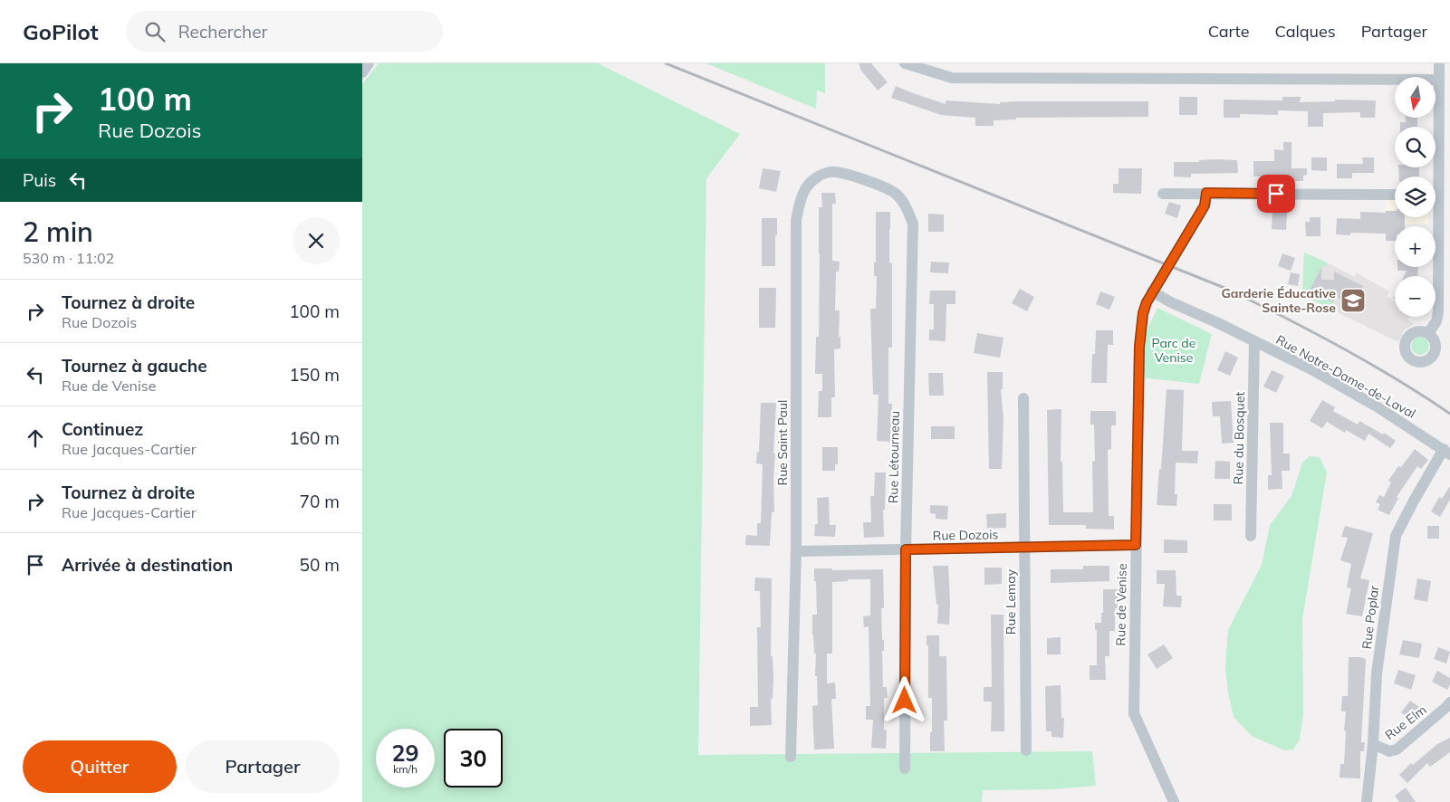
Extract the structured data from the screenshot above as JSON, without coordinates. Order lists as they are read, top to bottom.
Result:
{
  "streets": {
    "street": [
      "Rue Notre-Dame-de-Laval",
      "Rue du Bosquet",
      "Rue Saint Paul",
      "Rue Létourneau",
      "Rue Dozois",
      "Rue Lemay",
      "Rue de Venise",
      "Rue Poplar",
      "Rue Elm"
    ]
  },
  "crossings": [
    ["Rue Notre-Dame-de-Laval", "Rue du Bosquet"],
    ["Rue Notre-Dame-de-Laval", "Rue de Venise"],
    ["Rue Notre-Dame-de-Laval", "Rue Poplar"],
    ["Rue Saint Paul", "Rue Létourneau"],
    ["Rue Saint Paul", "Rue Dozois"],
    ["Rue Létourneau", "Rue Dozois"],
    ["Rue Dozois", "Rue Lemay"],
    ["Rue Dozois", "Rue de Venise"],
    ["Rue Poplar", "Rue Elm"]
  ],
  "parks": ["Parc de Venise"],
  "places": {
    "school or university": ["Garderie Éducative Sainte-Rose"]
  },
  "north": "bottom",
  "page": {
    "header": "GoPilot",
    "search": "Rechercher",
    "nav": ["Carte", "Calques", "Partager"],
    "turn": ["100 m", "Rue Dozois"],
    "map_buttons": ["+", "−"],
    "then": "Puis",
    "heading": ["2 min", "530 m · 11:02"],
    "list": [
      {
        "name": "Tournez à droite",
        "note": "Rue Dozois",
        "value": "100 m"
      },
      {
        "name": "Tournez à gauche",
        "note": "Rue de Venise",
        "value": "150 m"
      },
      {
        "name": "Continuez",
        "note": "Rue Jacques-Cartier",
        "value": "160 m"
      },
      {
        "name": "Tournez à droite",
        "note": "Rue Jacques-Cartier",
        "value": "70 m"
      },
      {
        "name": "Arrivée à destination",
        "value": "50 m"
      }
    ],
    "speed": "29 km/h",
    "limit": "30",
    "buttons": ["Quitter", "Partager"]
  }
}
